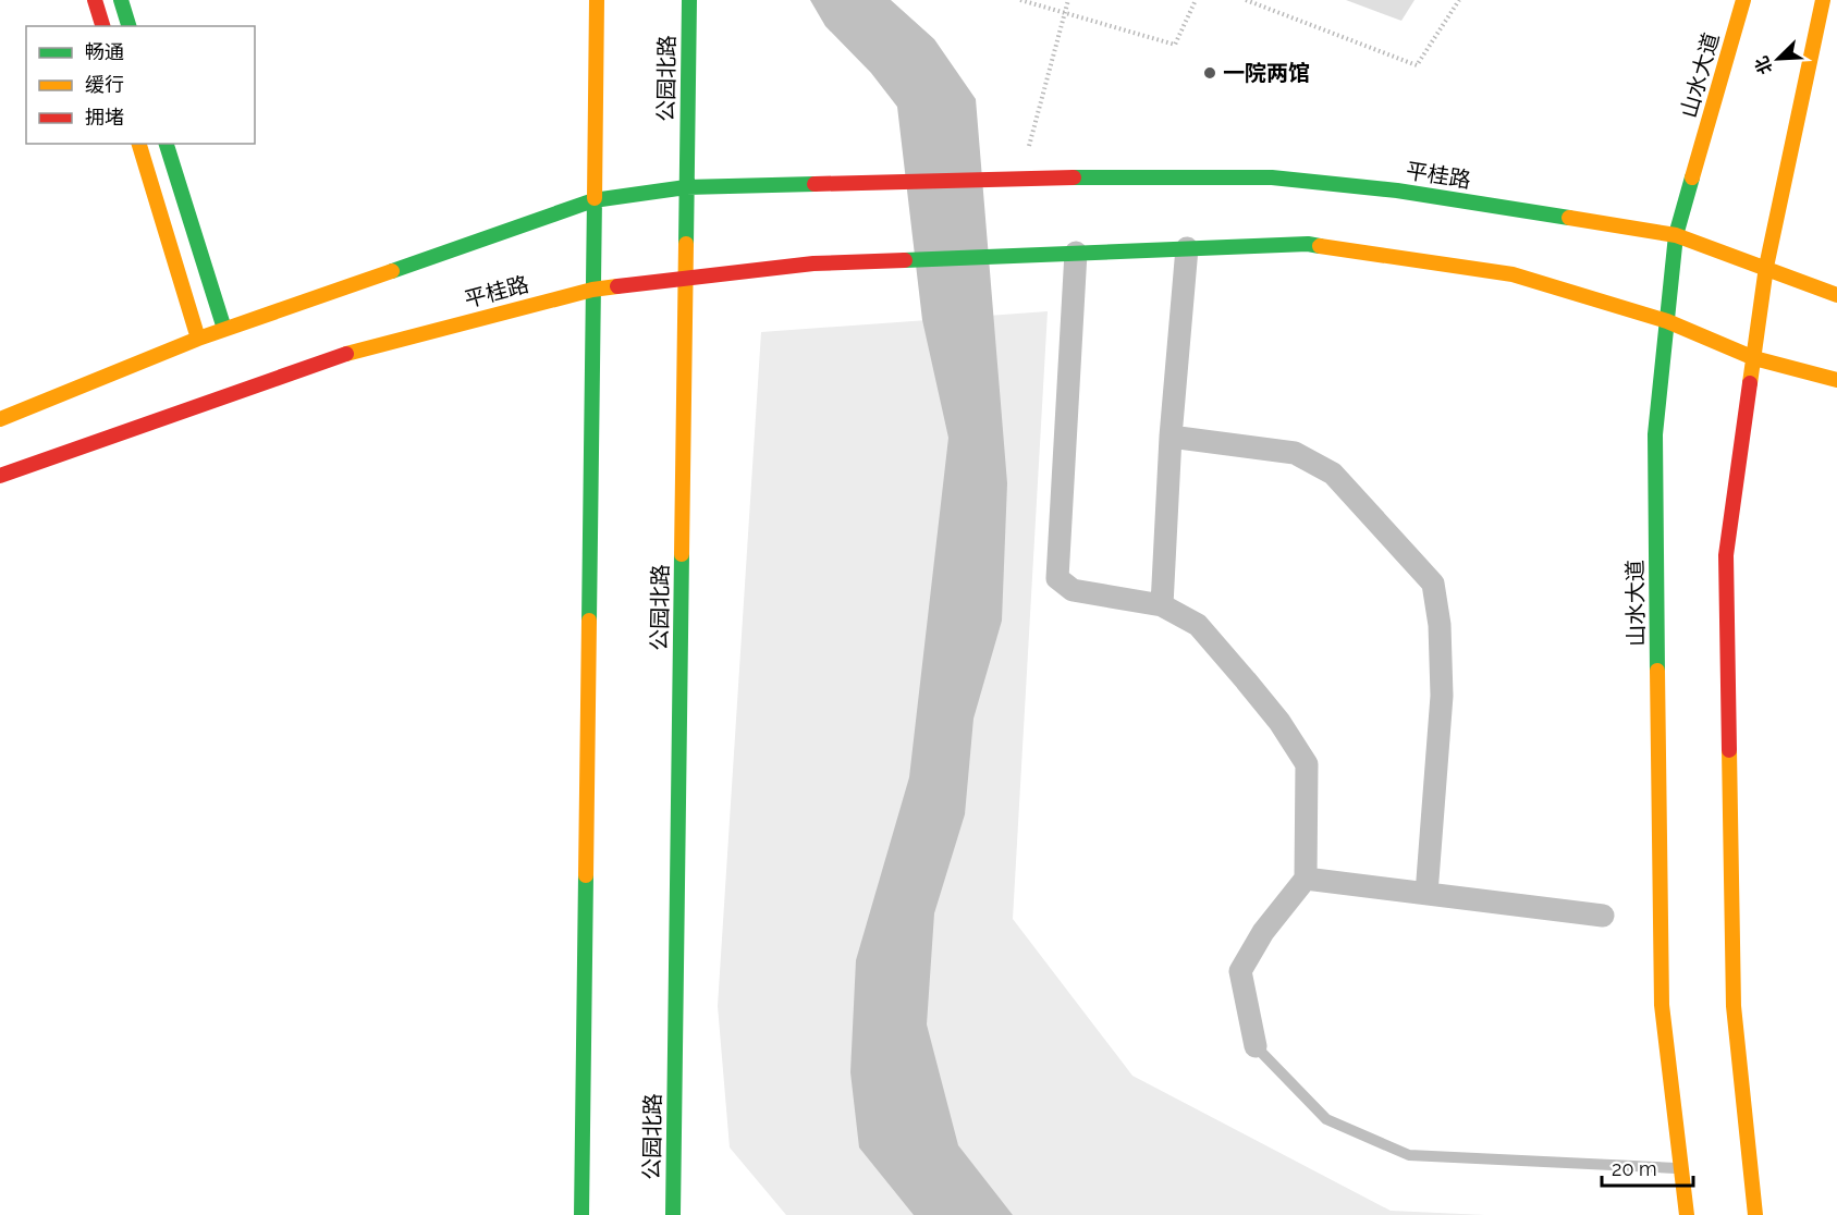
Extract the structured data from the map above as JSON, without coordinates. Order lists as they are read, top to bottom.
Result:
{
  "streets": {
    "main road": ["山水大道", "公园北路", "平桂路"]
  },
  "crossings": [
    ["山水大道", "平桂路"],
    ["公园北路", "平桂路"]
  ],
  "places": ["一院两馆"],
  "legend": ["畅通", "缓行", "拥堵"],
  "scale_bar": "20 m",
  "north": "bottom left"
}
